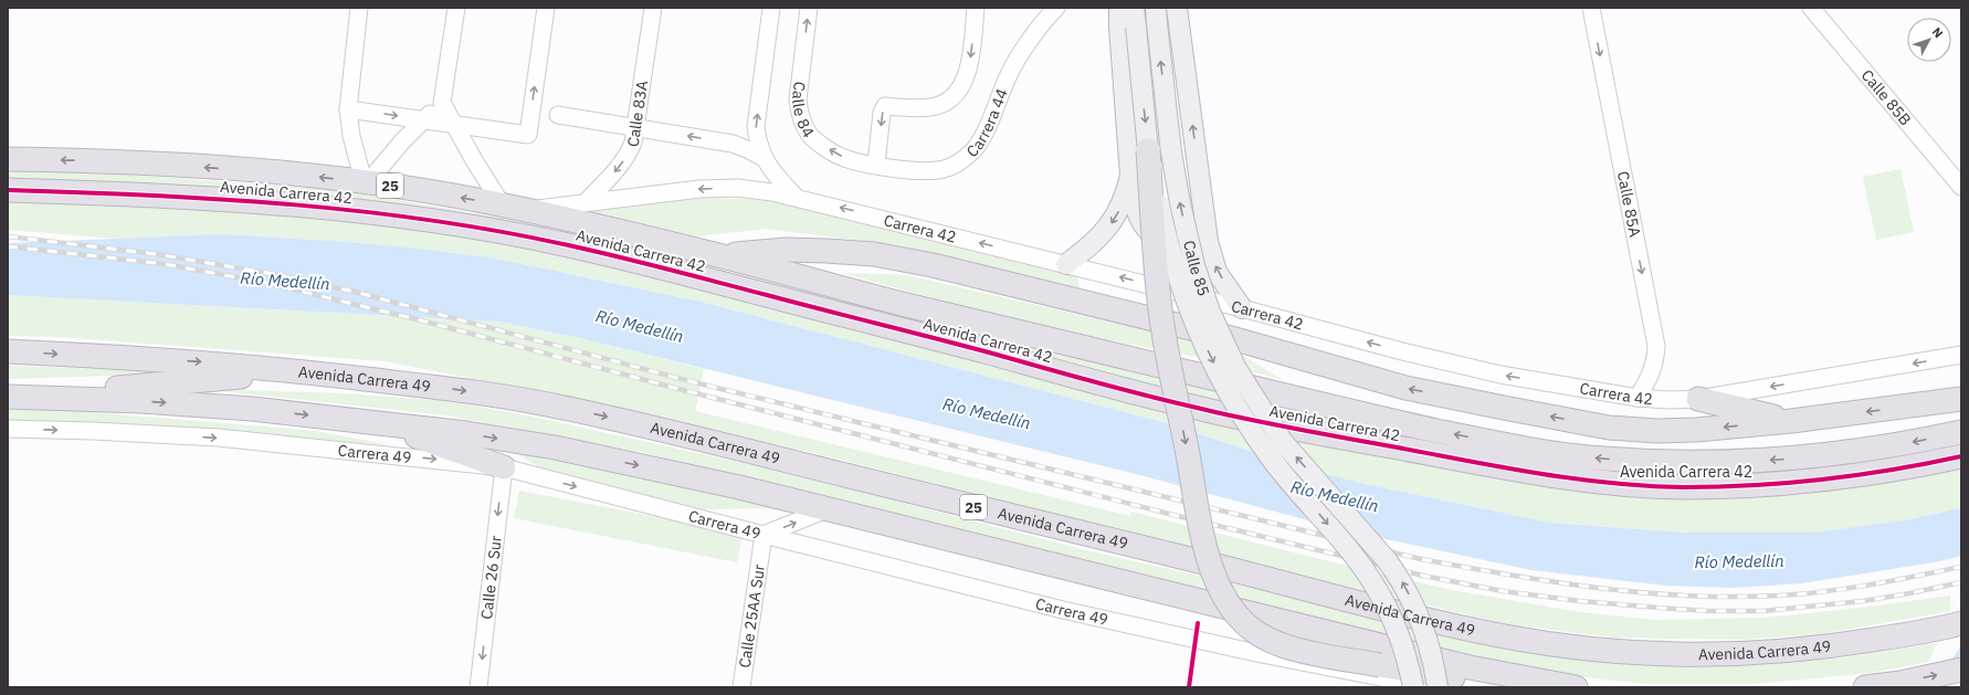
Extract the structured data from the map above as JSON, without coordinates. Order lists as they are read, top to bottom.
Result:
{
  "streets": {
    "highway": ["25", "Avenida Carrera 42", "Avenida Carrera 49"],
    "main road": ["Calle 85"],
    "street": [
      "Calle 85B",
      "Calle 84",
      "Calle 83A",
      "Carrera 44",
      "Calle 85A",
      "Carrera 42",
      "Carrera 49",
      "Calle 26 Sur",
      "Calle 25AA Sur"
    ]
  },
  "crossings": [
    ["Calle 84", "Carrera 44"],
    ["Calle 83A", "Carrera 42"],
    ["Avenida Carrera 42", "Carrera 42"],
    ["Calle 85A", "Carrera 42"],
    ["Calle 85", "Carrera 49"],
    ["Carrera 49", "Calle 26 Sur"],
    ["Carrera 49", "Calle 25AA Sur"]
  ],
  "one_way": [
    "Calle 84",
    "Calle 83A",
    "Calle 85A",
    "Carrera 42",
    "Carrera 49",
    "Calle 26 Sur"
  ],
  "water": ["Río Medellín"],
  "north": "top right"
}
